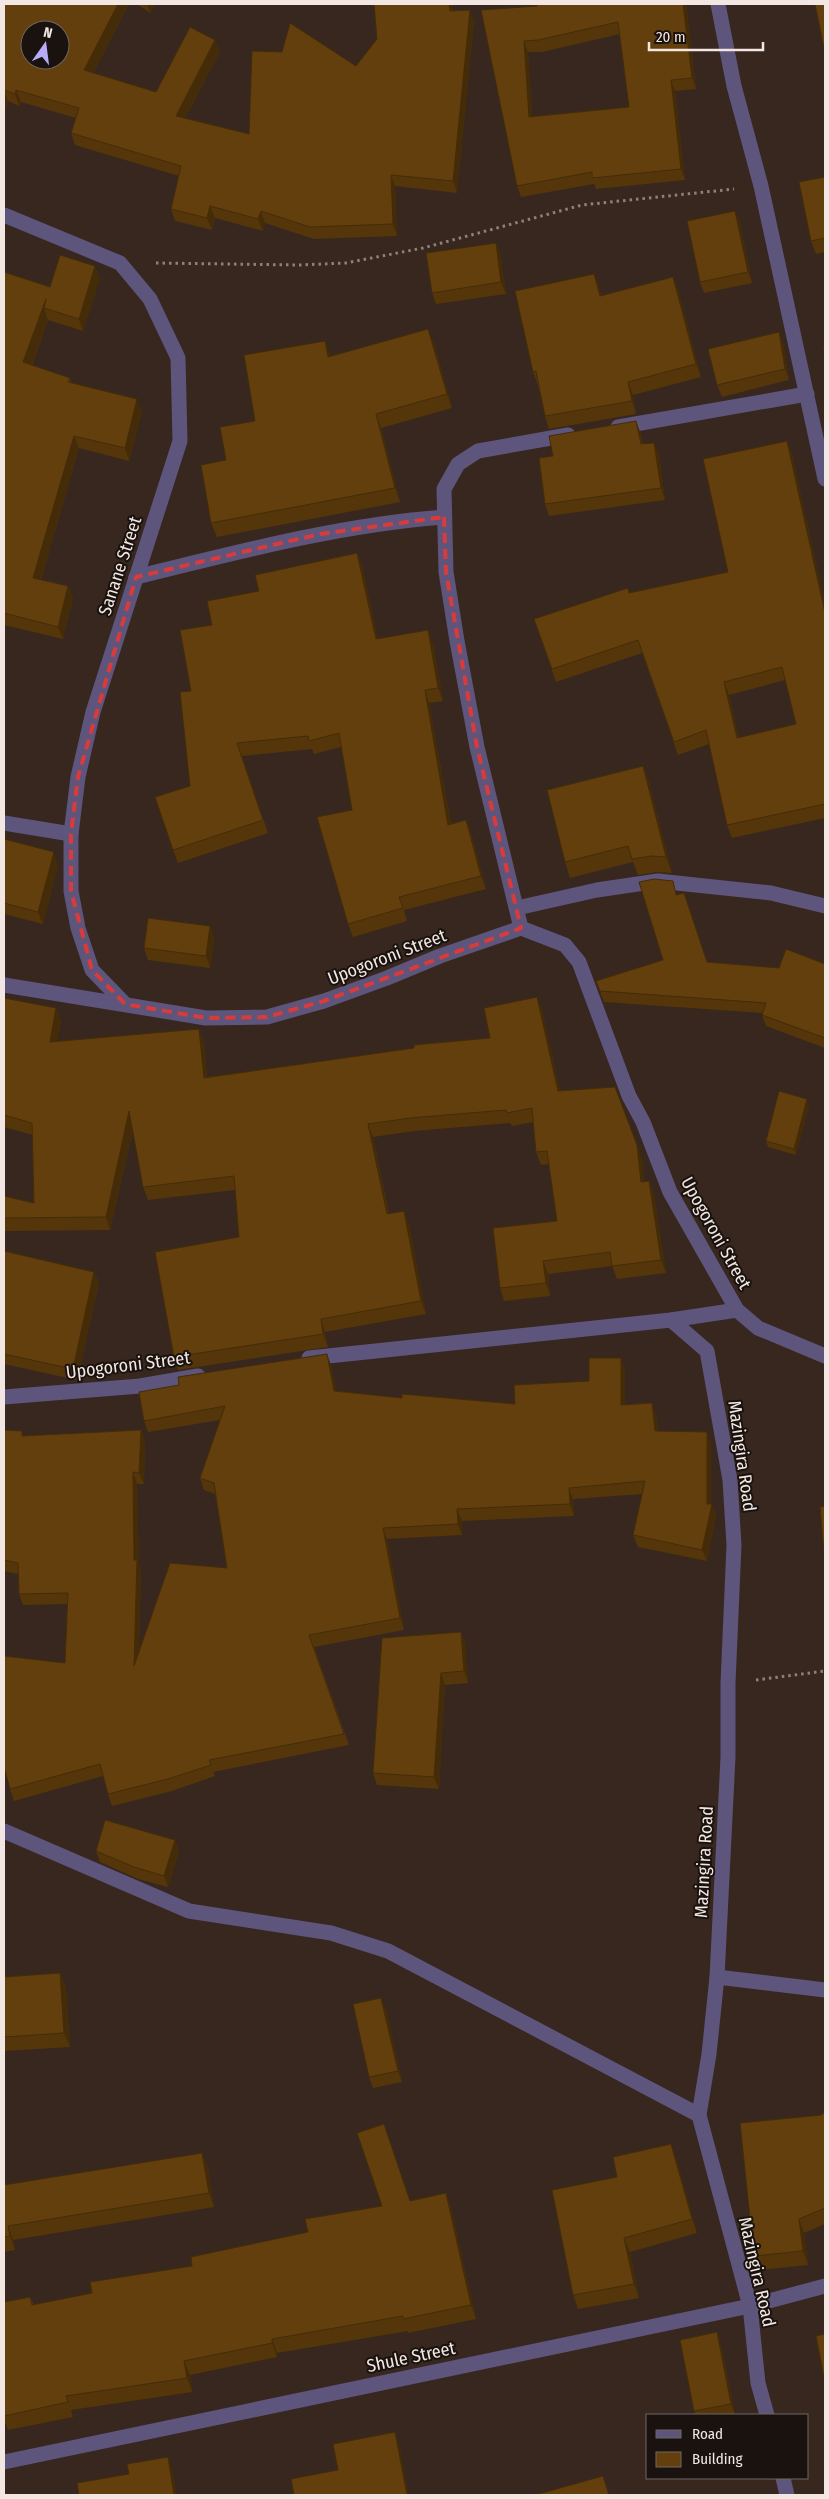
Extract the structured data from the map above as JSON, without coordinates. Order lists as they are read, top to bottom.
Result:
{
  "streets": {
    "street": [
      "Sanane Street",
      "Upogoroni Street",
      "Mazingira Road",
      "Shule Street"
    ]
  },
  "crossings": [
    ["Sanane Street", "Upogoroni Street"],
    ["Upogoroni Street", "Mazingira Road"],
    ["Mazingira Road", "Shule Street"]
  ],
  "legend": ["Road", "Building"],
  "scale_bar": "20 m",
  "north": "top"
}
